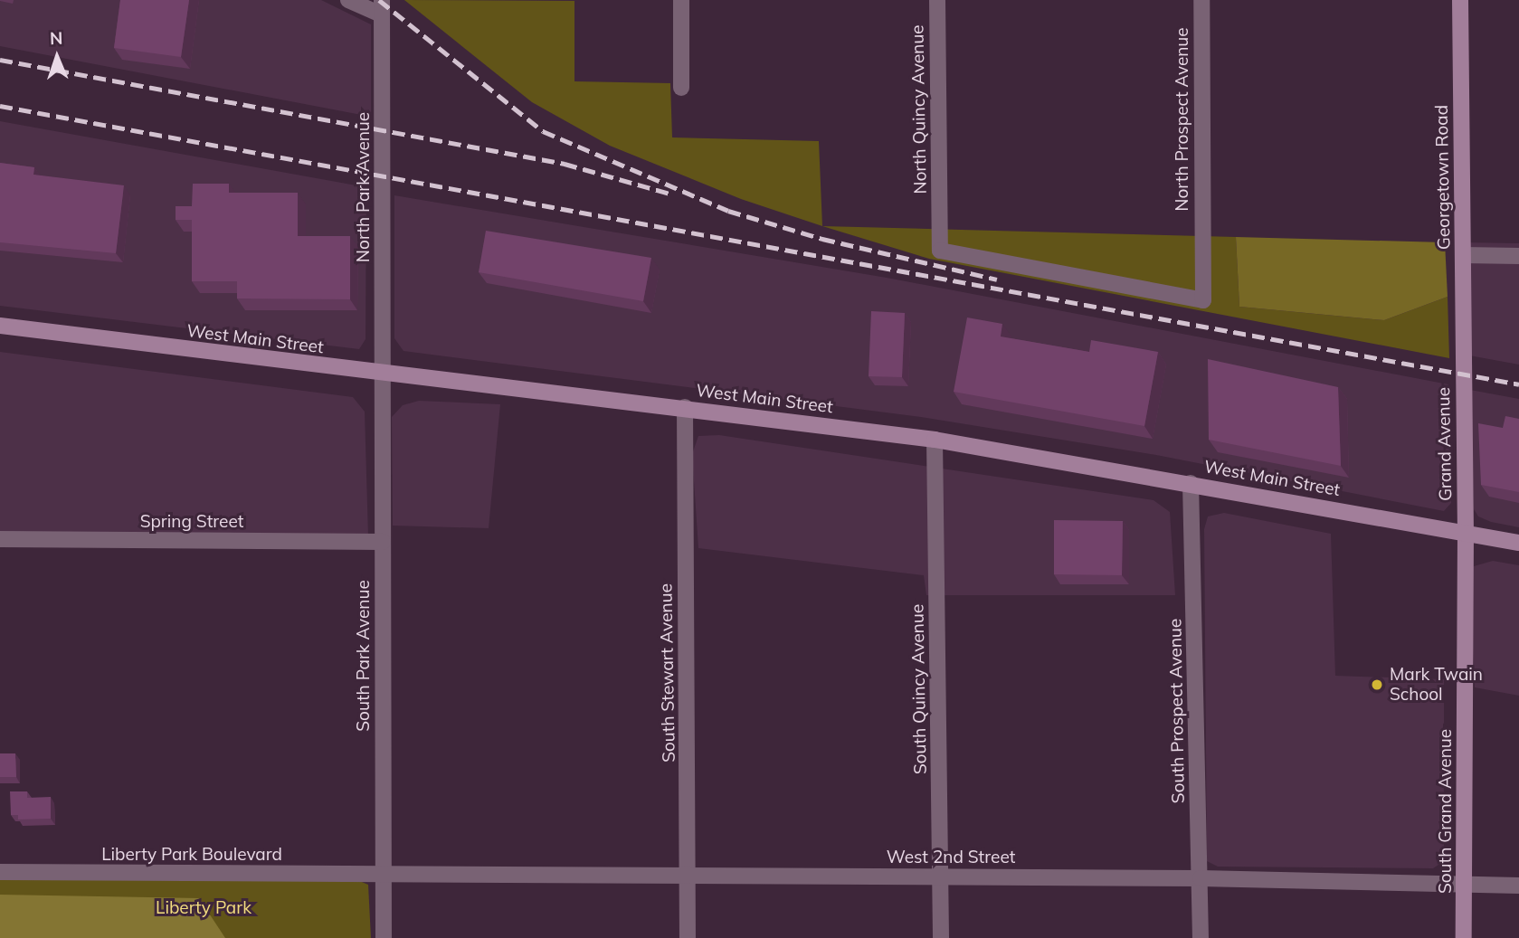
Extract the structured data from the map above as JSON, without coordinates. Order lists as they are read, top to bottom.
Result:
{
  "streets": {
    "main road": [
      "Georgetown Road",
      "West Main Street",
      "Grand Avenue",
      "South Grand Avenue"
    ],
    "street": [
      "North Quincy Avenue",
      "North Prospect Avenue",
      "North Park Avenue",
      "Spring Street",
      "South Park Avenue",
      "South Stewart Avenue",
      "South Quincy Avenue",
      "South Prospect Avenue",
      "Liberty Park Boulevard",
      "West 2nd Street"
    ]
  },
  "crossings": [
    ["North Quincy Avenue", "North Prospect Avenue"],
    ["Georgetown Road", "Grand Avenue"],
    ["North Park Avenue", "West Main Street"],
    ["North Park Avenue", "South Park Avenue"],
    ["West Main Street", "Grand Avenue"],
    ["West Main Street", "South Park Avenue"],
    ["West Main Street", "South Stewart Avenue"],
    ["West Main Street", "South Quincy Avenue"],
    ["West Main Street", "South Prospect Avenue"],
    ["West Main Street", "South Grand Avenue"],
    ["Grand Avenue", "South Grand Avenue"],
    ["Spring Street", "South Park Avenue"],
    ["South Park Avenue", "Liberty Park Boulevard"],
    ["South Park Avenue", "West 2nd Street"],
    ["South Stewart Avenue", "West 2nd Street"],
    ["South Quincy Avenue", "West 2nd Street"],
    ["South Prospect Avenue", "West 2nd Street"],
    ["South Grand Avenue", "West 2nd Street"],
    ["Liberty Park Boulevard", "West 2nd Street"]
  ],
  "parks": ["Liberty Park"],
  "places": ["Mark Twain School"],
  "north": "top"
}
